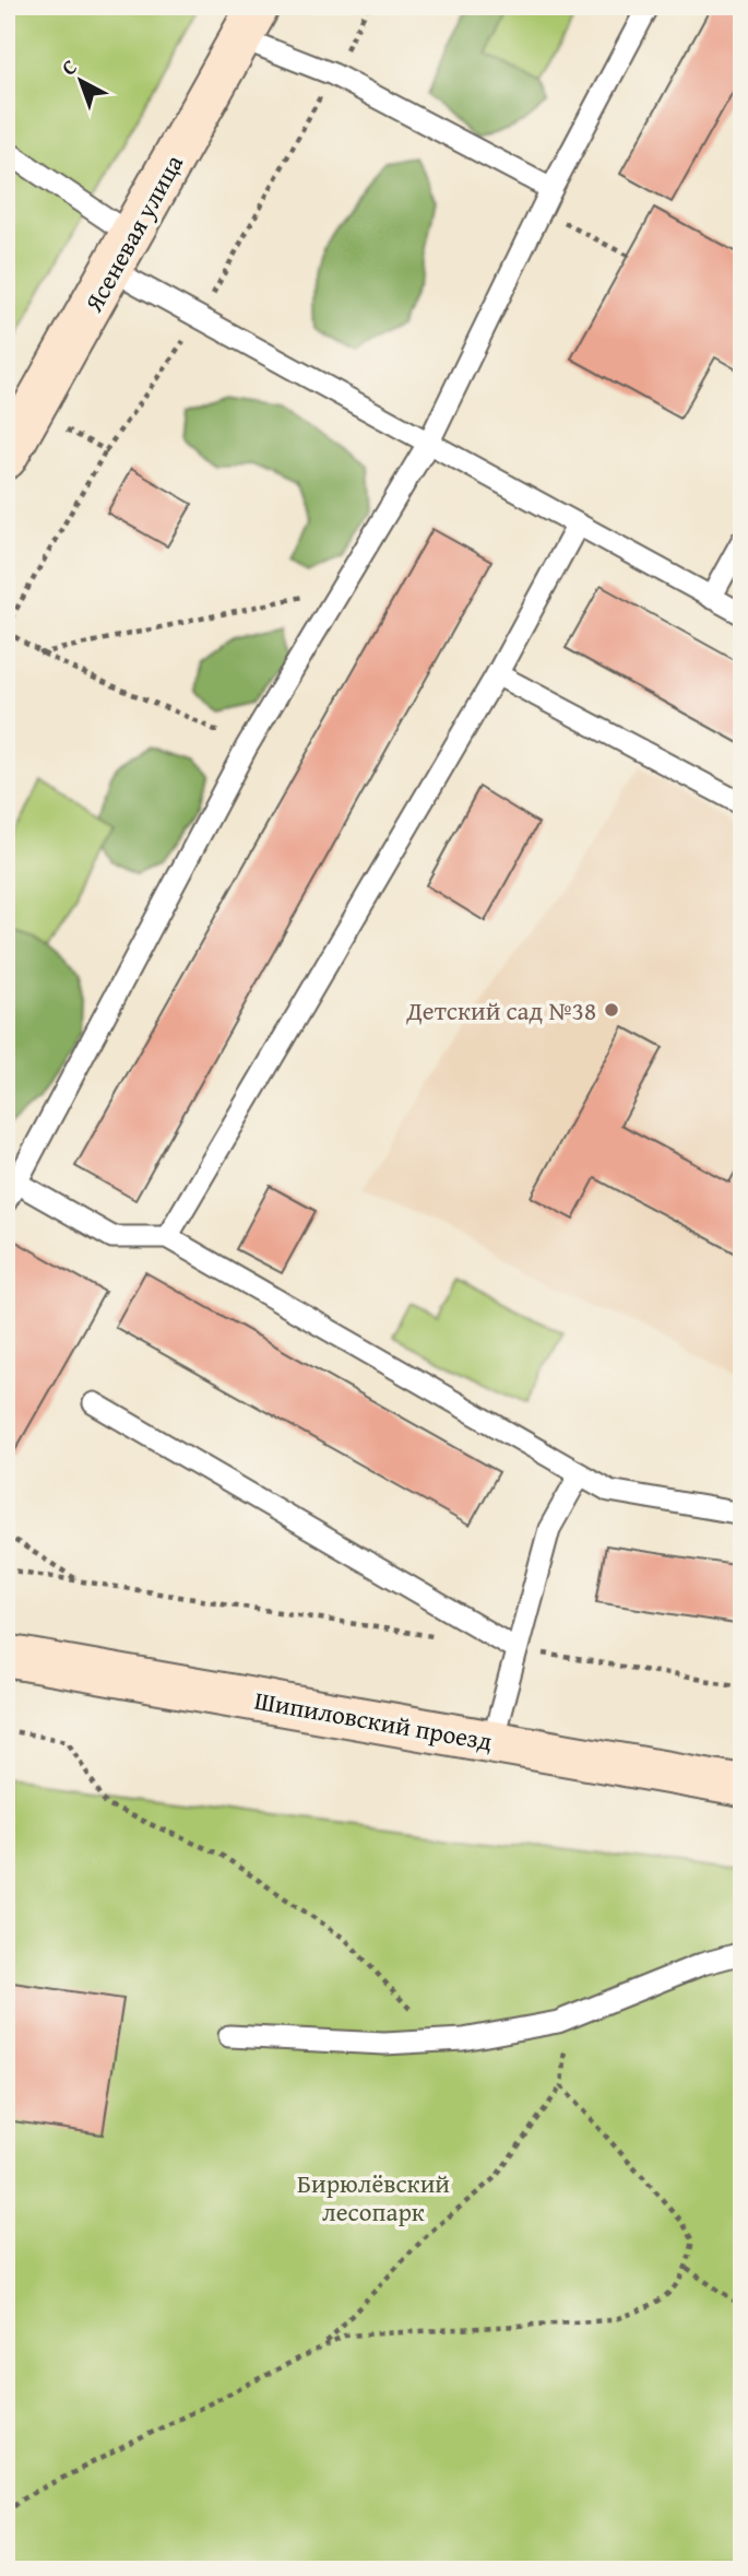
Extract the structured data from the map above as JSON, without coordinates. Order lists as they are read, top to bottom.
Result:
{
  "streets": {
    "street": ["Ясеневая улица", "Шипиловский проезд"]
  },
  "parks": ["Бирюлёвский лесопарк"],
  "places": ["Детский сад №38"],
  "north": "top left"
}
